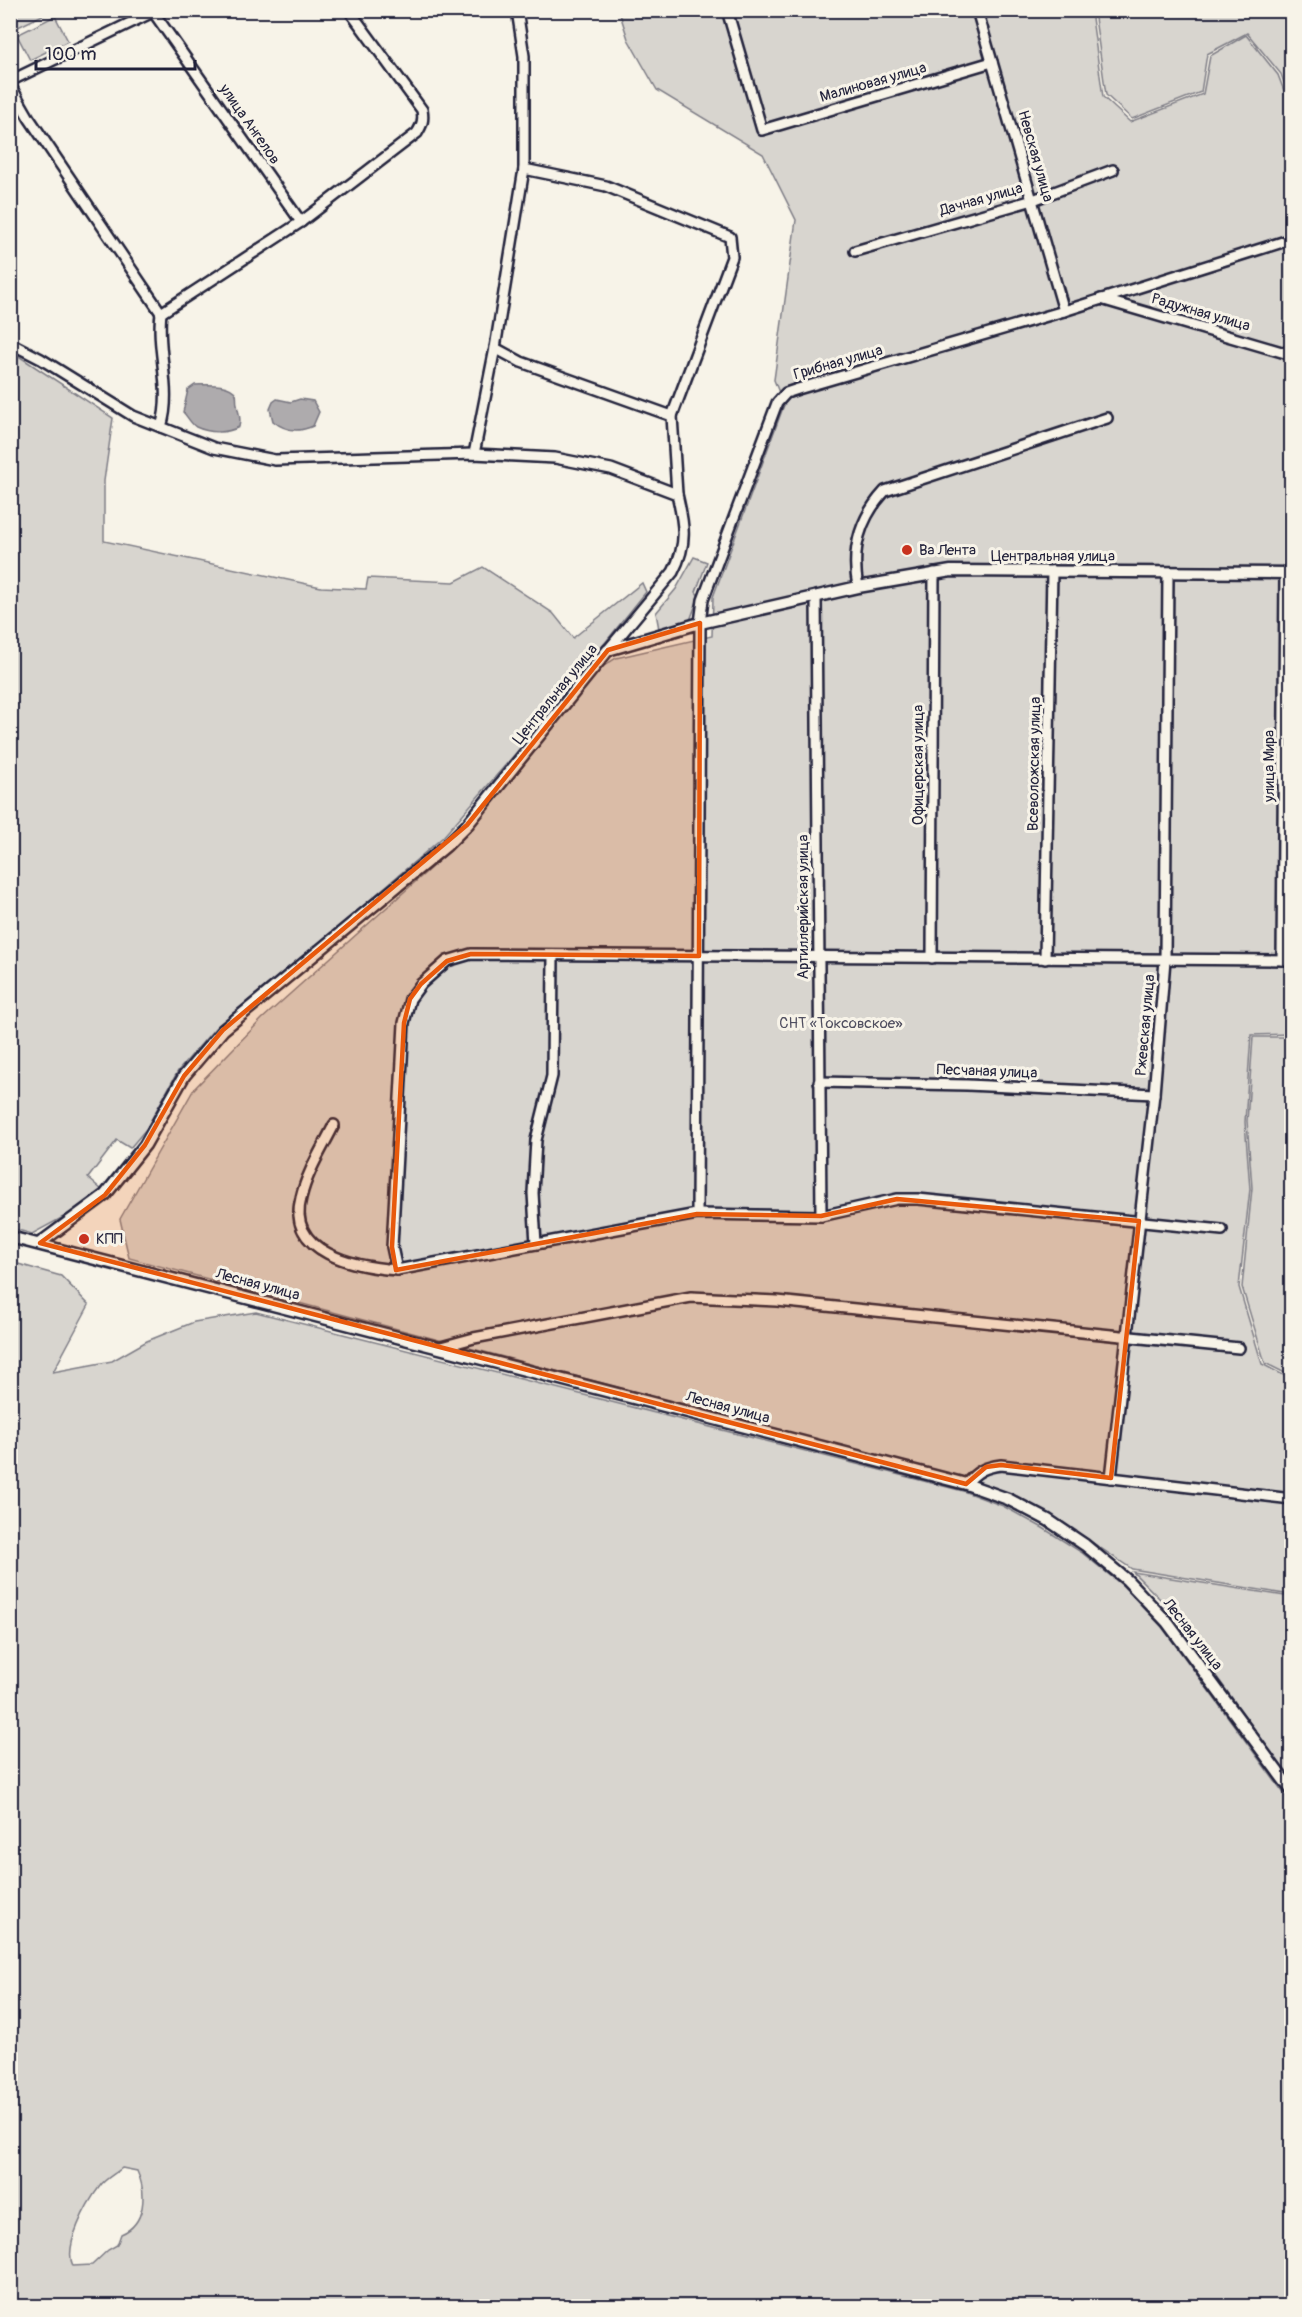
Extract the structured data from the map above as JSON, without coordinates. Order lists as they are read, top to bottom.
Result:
{
  "streets": {
    "street": [
      "Малиновая улица",
      "улица Ангелов",
      "Невская улица",
      "Дачная улица",
      "Радужная улица",
      "Грибная улица",
      "Центральная улица",
      "Всеволожская улица",
      "Офицерская улица",
      "улица Мира",
      "Артиллерийская улица",
      "Ржевская улица",
      "Песчаная улица",
      "Лесная улица"
    ]
  },
  "crossings": [
    ["Малиновая улица", "Невская улица"],
    ["Невская улица", "Дачная улица"],
    ["Невская улица", "Грибная улица"],
    ["Радужная улица", "Грибная улица"],
    ["Грибная улица", "Центральная улица"],
    ["Центральная улица", "Всеволожская улица"],
    ["Центральная улица", "Офицерская улица"],
    ["Центральная улица", "улица Мира"],
    ["Центральная улица", "Артиллерийская улица"],
    ["Центральная улица", "Ржевская улица"],
    ["Центральная улица", "Лесная улица"],
    ["Артиллерийская улица", "Песчаная улица"],
    ["Ржевская улица", "Песчаная улица"]
  ],
  "parks": ["СНТ «Токсовское»"],
  "places": ["Ва Лента", "КПП"],
  "scale_bar": "100 m"
}
